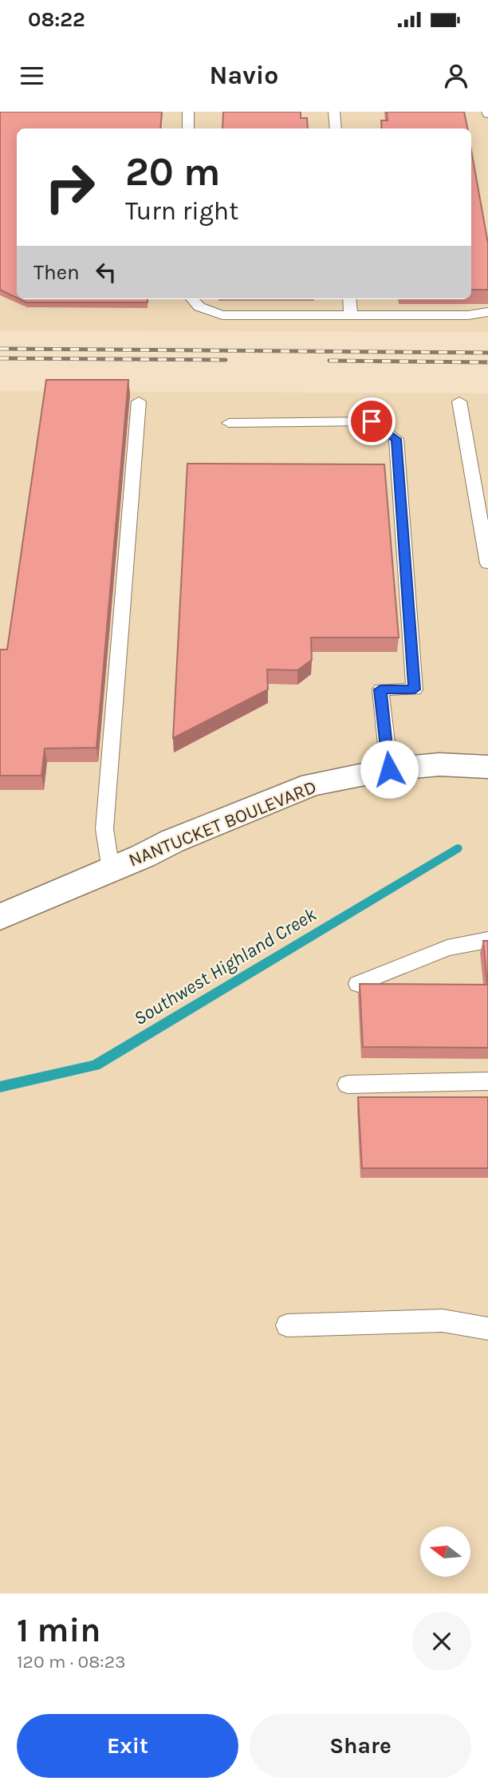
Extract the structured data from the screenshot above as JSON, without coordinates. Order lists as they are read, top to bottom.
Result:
{
  "streets": {
    "street": ["NANTUCKET BOULEVARD"]
  },
  "water": ["Southwest Highland Creek"],
  "north": "left",
  "page": {
    "status": "08:22",
    "header": "Navio",
    "turn": ["20 m", "Turn right"],
    "then": "Then",
    "heading": ["1 min", "120 m · 08:23"],
    "buttons": ["Exit", "Share"]
  }
}
